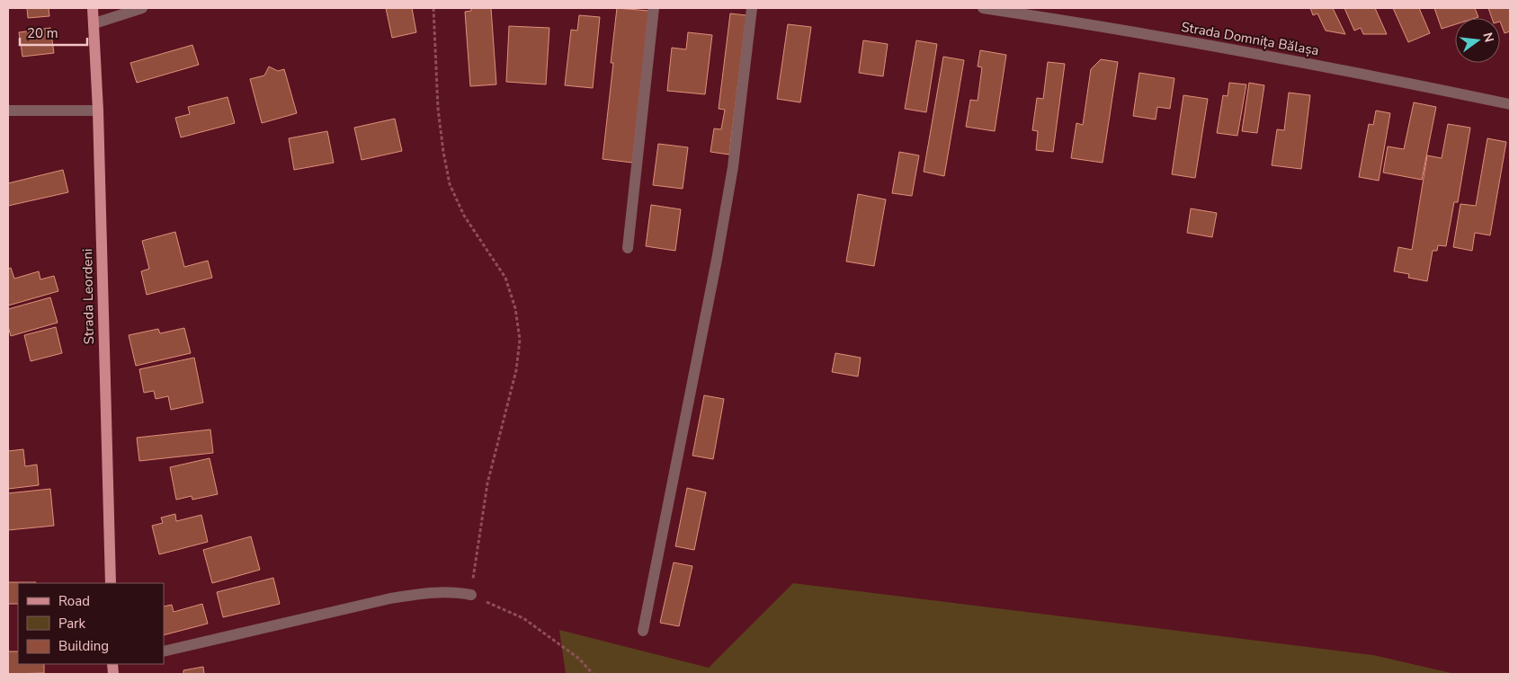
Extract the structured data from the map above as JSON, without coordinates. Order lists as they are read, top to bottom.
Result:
{
  "streets": {
    "main road": ["Strada Leordeni"],
    "street": ["Strada Domnița Bălașa"]
  },
  "legend": ["Road", "Park", "Building"],
  "scale_bar": "20 m",
  "north": "right"
}
